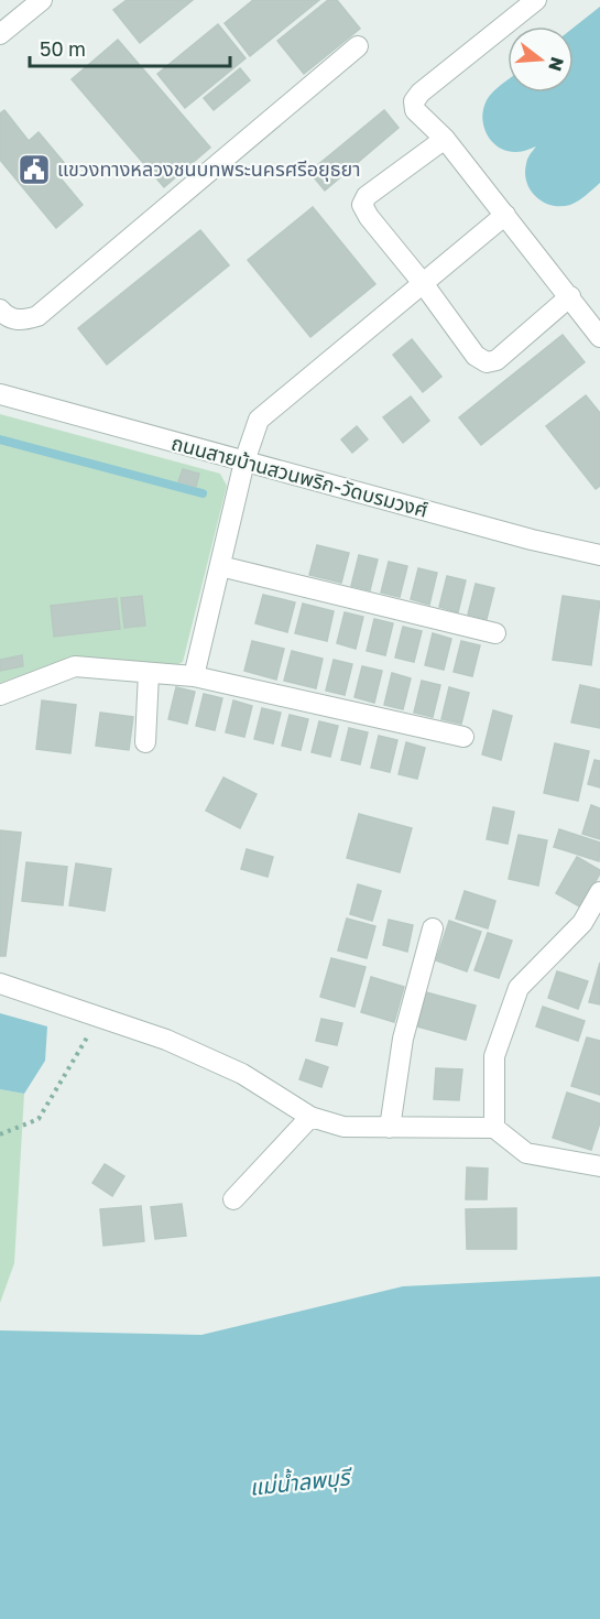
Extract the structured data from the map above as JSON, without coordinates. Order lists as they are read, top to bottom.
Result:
{
  "streets": {
    "street": ["ถนนสายบ้านสวนพริก-วัดบรมวงศ์"]
  },
  "water": ["แม่น้ำลพบุรี"],
  "places": {
    "public building": ["แขวงทางหลวงชนบทพระนครศรีอยุธยา"]
  },
  "scale_bar": "50 m",
  "north": "right"
}
